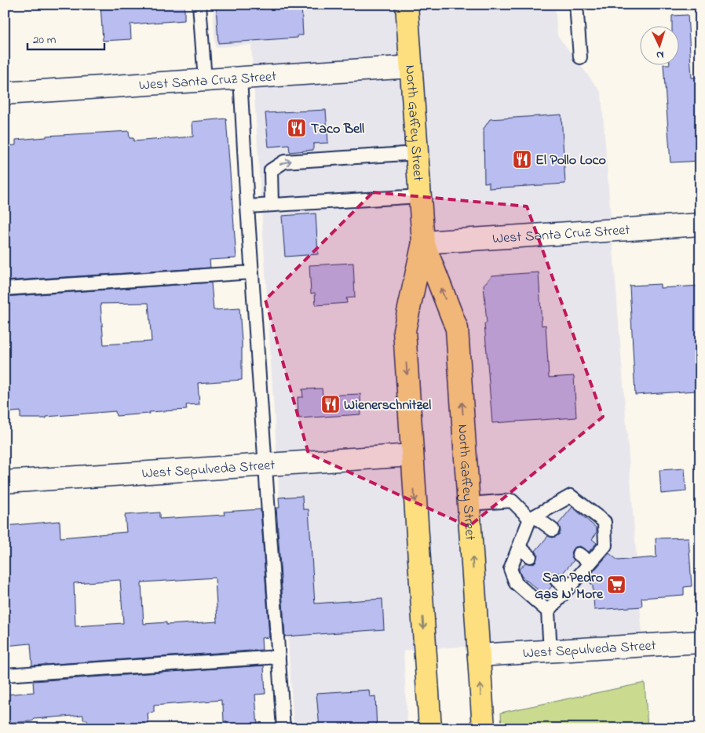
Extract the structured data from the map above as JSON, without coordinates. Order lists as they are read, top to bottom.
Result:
{
  "streets": {
    "main road": ["North Gaffey Street"],
    "street": ["West Santa Cruz Street", "West Sepulveda Street"]
  },
  "crossings": [
    ["West Santa Cruz Street", "North Gaffey Street"],
    ["North Gaffey Street", "West Sepulveda Street"]
  ],
  "places": {
    "restaurant": ["Taco Bell", "El Pollo Loco", "Wienerschnitzel"],
    "supermarket": ["San Pedro Gas N' More"]
  },
  "scale_bar": "20 m",
  "north": "bottom"
}
